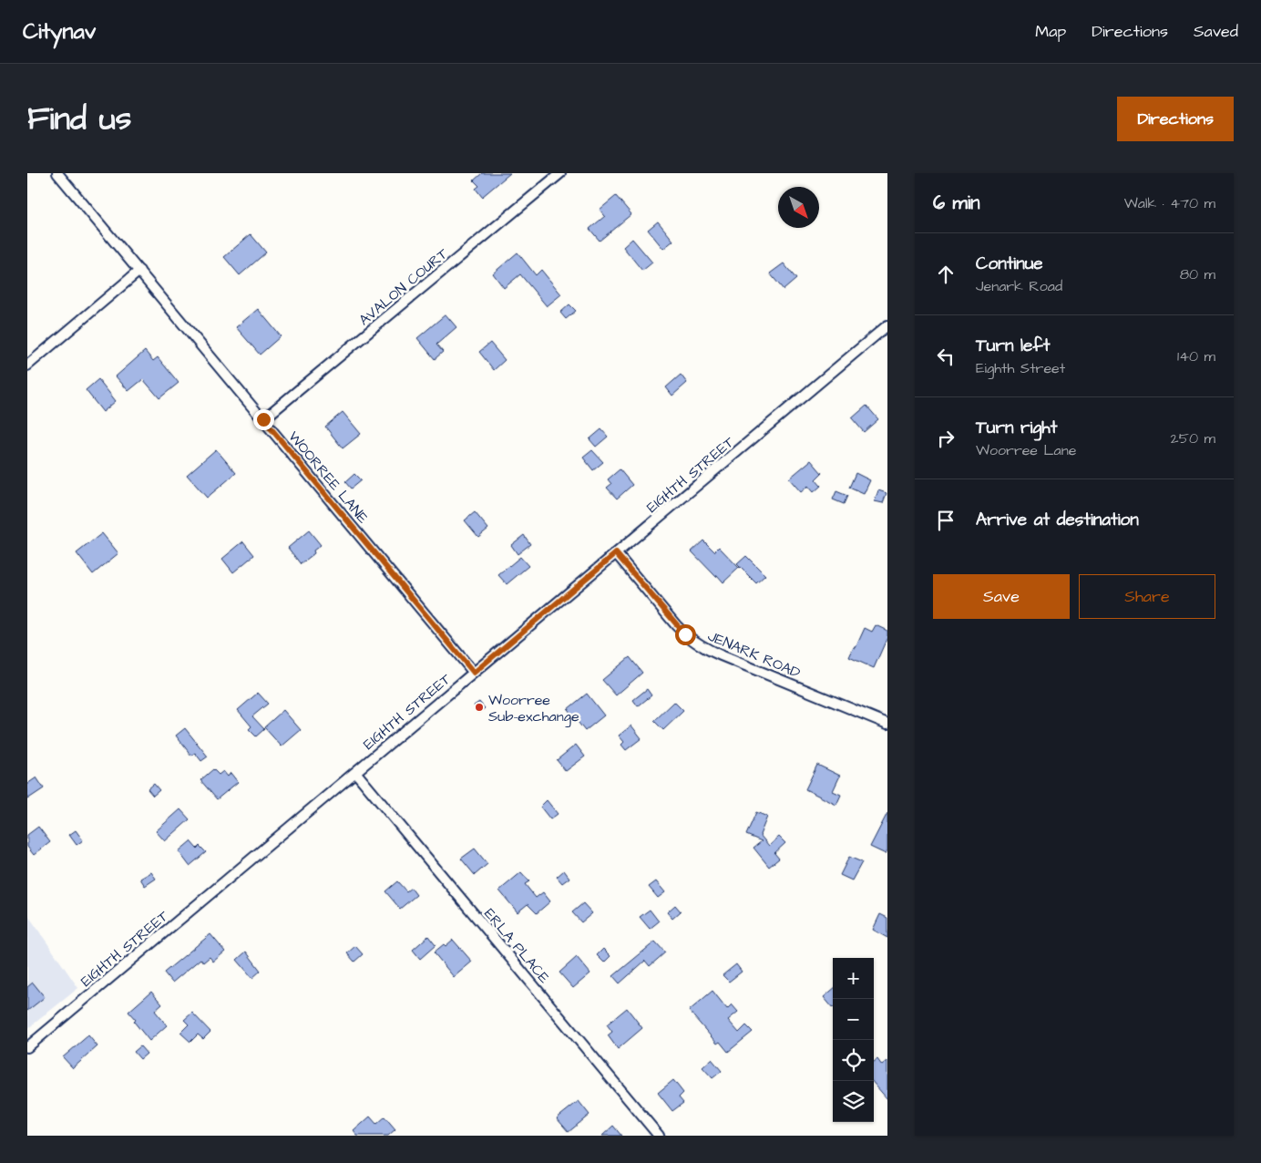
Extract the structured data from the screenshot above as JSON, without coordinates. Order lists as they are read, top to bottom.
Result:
{
  "streets": {
    "street": [
      "AVALON COURT",
      "EIGHTH STREET",
      "WOORREE LANE",
      "JENARK ROAD",
      "ERLA PLACE"
    ]
  },
  "crossings": [
    ["AVALON COURT", "WOORREE LANE"],
    ["EIGHTH STREET", "WOORREE LANE"],
    ["EIGHTH STREET", "JENARK ROAD"],
    ["EIGHTH STREET", "ERLA PLACE"]
  ],
  "places": ["Woorree Sub-exchange"],
  "north": "bottom right",
  "page": {
    "header": "Citynav",
    "nav": ["Map", "Directions", "Saved"],
    "title": "Find us",
    "buttons": [
      "Directions",
      ["Save", "Share"]
    ],
    "heading": ["6 min", "Walk · 470 m"],
    "list": [
      ["Continue", "Jenark Road", "80 m"],
      ["Turn left", "Eighth Street", "140 m"],
      ["Turn right", "Woorree Lane", "250 m"],
      "Arrive at destination"
    ],
    "map_buttons": ["+", "−"]
  }
}
